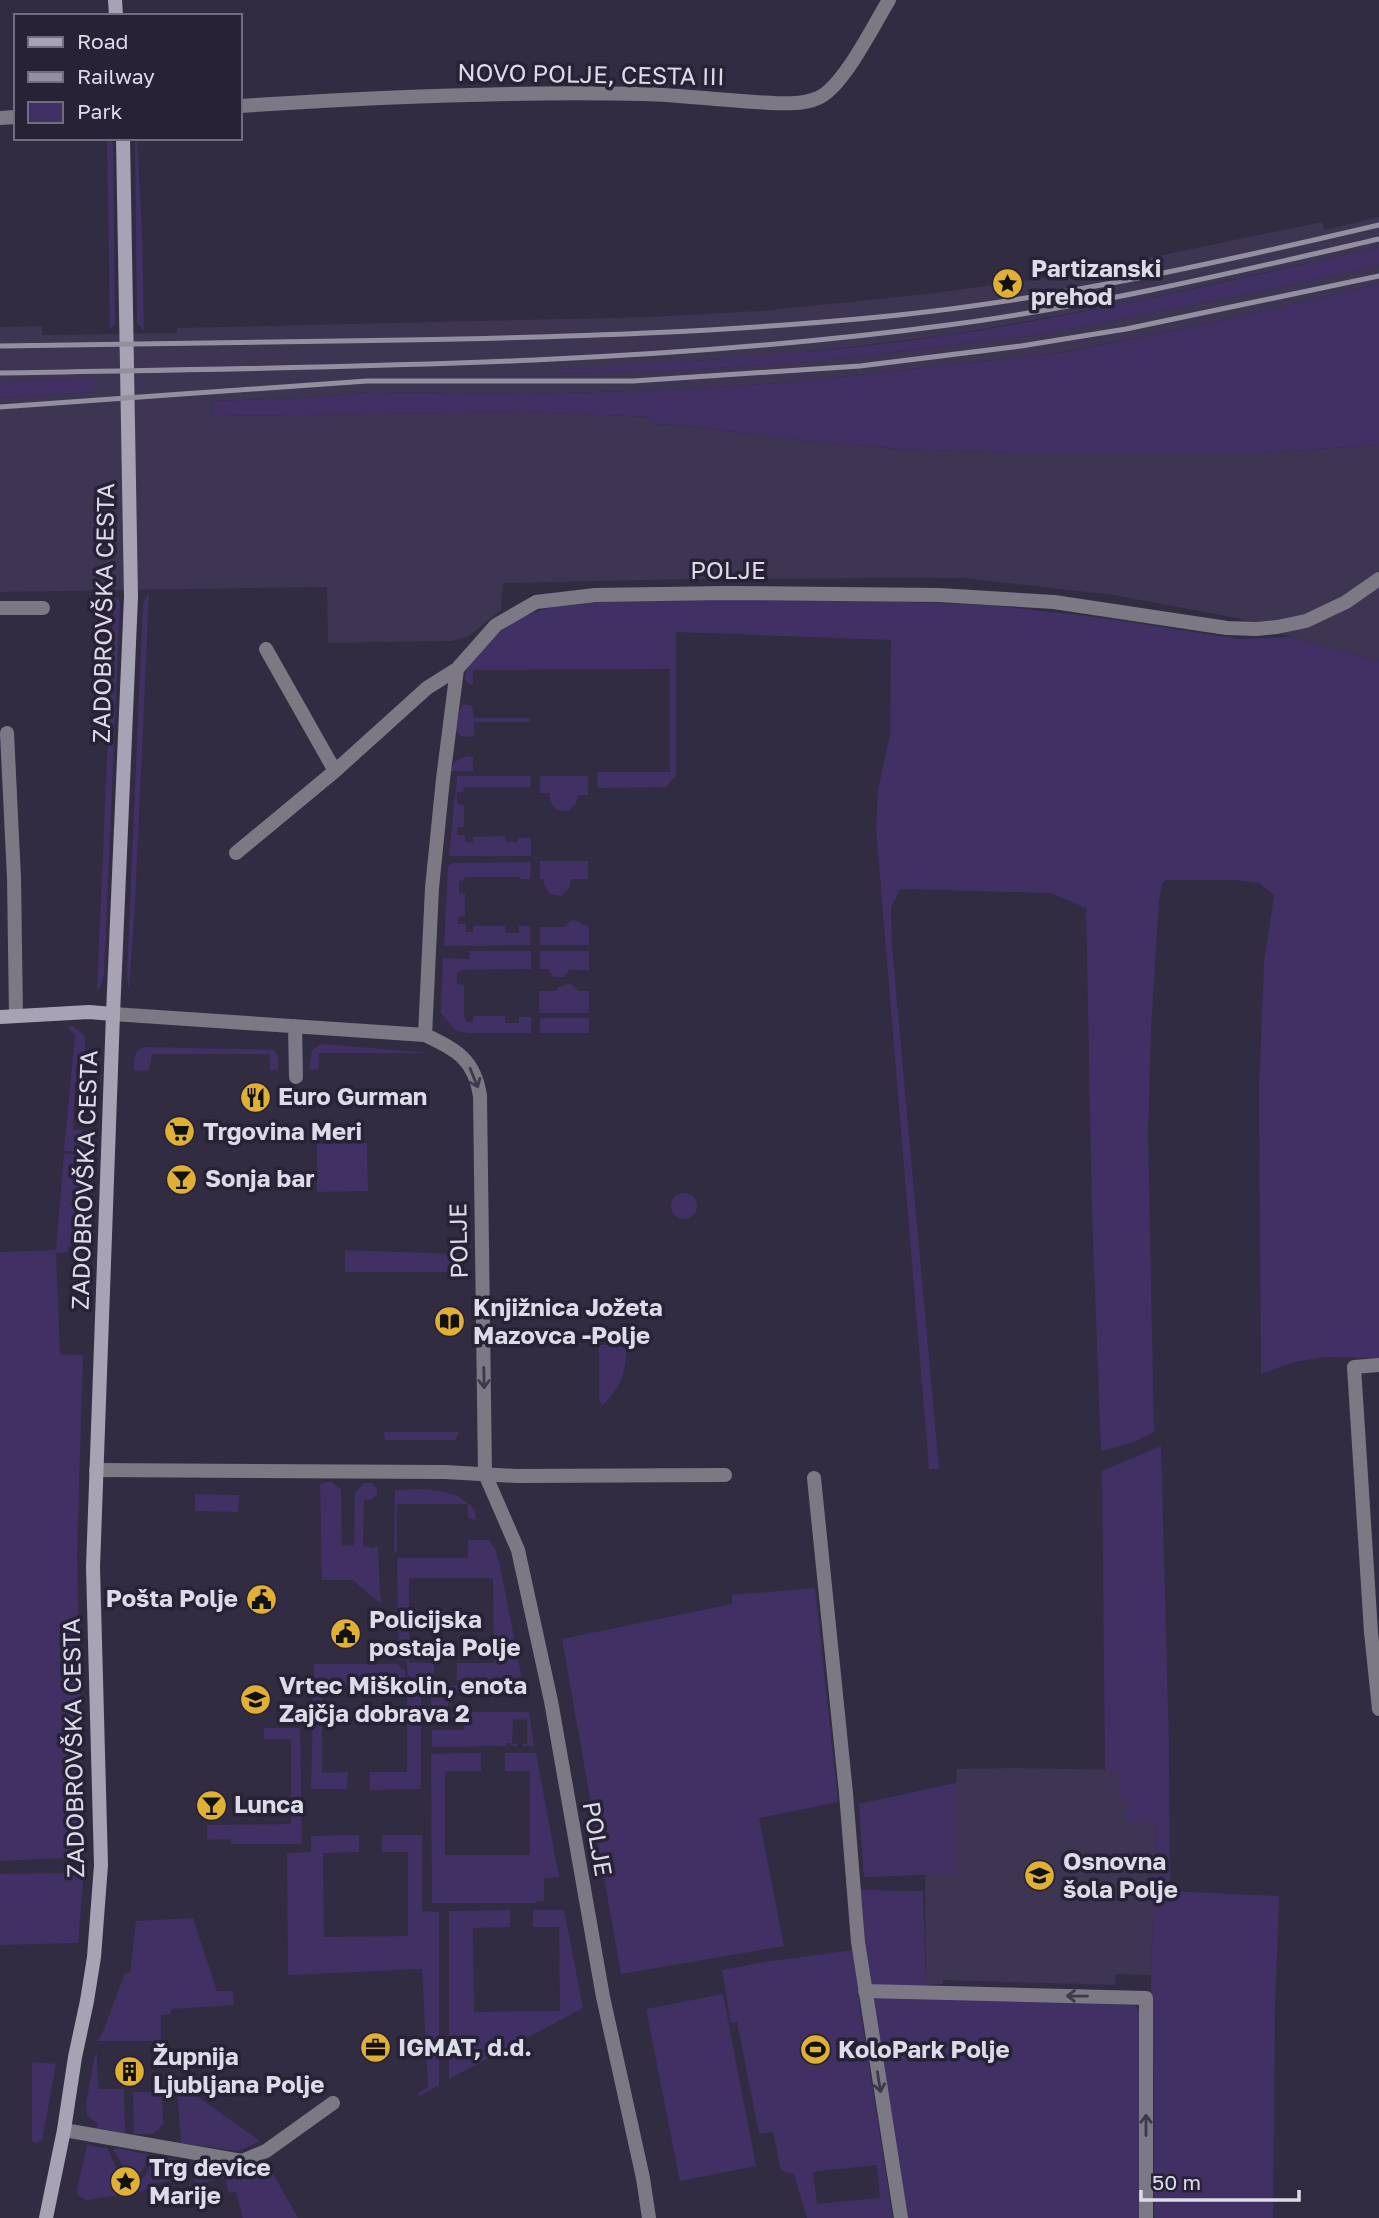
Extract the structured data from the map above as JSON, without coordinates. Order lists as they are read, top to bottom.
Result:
{
  "streets": {
    "main road": ["ZADOBROVŠKA CESTA"],
    "street": ["NOVO POLJE, CESTA III", "POLJE"]
  },
  "crossings": [
    ["POLJE", "ZADOBROVŠKA CESTA"]
  ],
  "places": {
    "place": ["Partizanski prehod", "Trg device Marije"],
    "restaurant": ["Euro Gurman"],
    "supermarket": ["Trgovina Meri"],
    "bar": ["Sonja bar", "Lunca"],
    "library": ["Knjižnica Jožeta Mazovca -Polje"],
    "public building": ["Pošta Polje", "Policijska postaja Polje"],
    "school or university": ["Vrtec Miškolin, enota Zajčja dobrava 2", "Osnovna šola Polje"],
    "office": ["IGMAT, d.d."],
    "sports": ["KoloPark Polje"],
    "building": ["Župnija Ljubljana Polje"]
  },
  "legend": ["Road", "Railway", "Park"],
  "scale_bar": "50 m"
}
